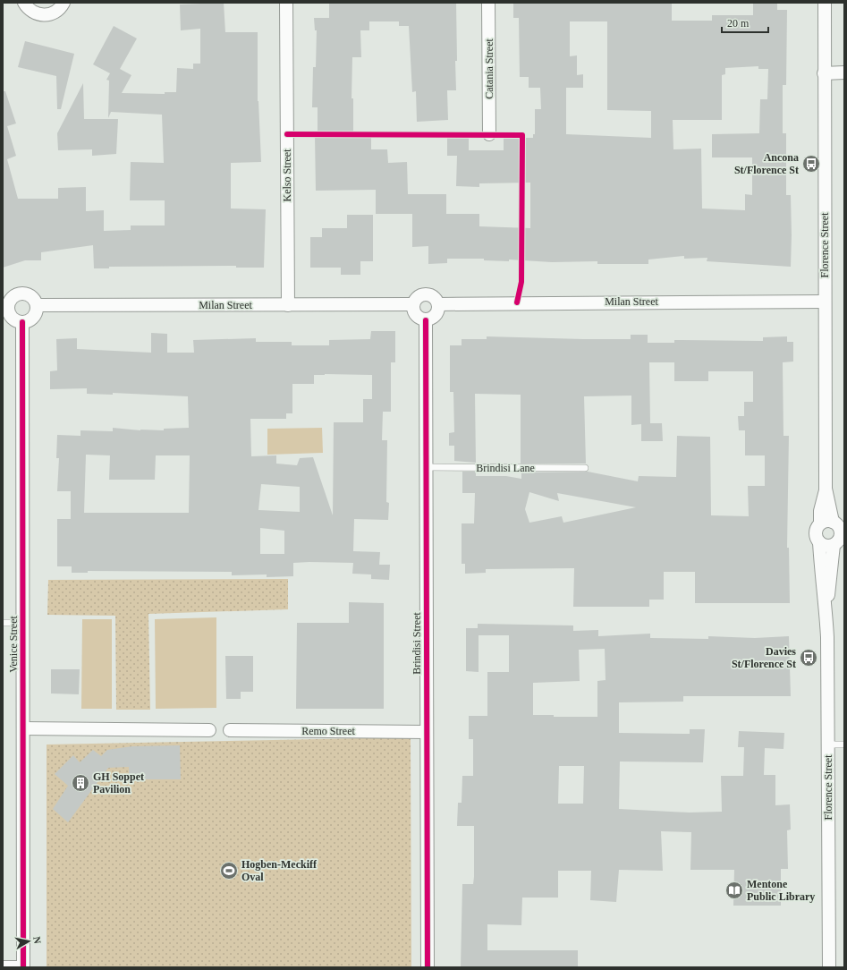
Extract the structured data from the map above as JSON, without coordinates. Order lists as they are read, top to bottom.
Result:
{
  "streets": {
    "street": [
      "Catania Street",
      "Kelso Street",
      "Florence Street",
      "Milan Street",
      "Brindisi Street",
      "Venice Street",
      "Remo Street"
    ],
    "lane": ["Brindisi Lane"]
  },
  "crossings": [
    ["Kelso Street", "Milan Street"],
    ["Florence Street", "Milan Street"],
    ["Milan Street", "Brindisi Street"],
    ["Milan Street", "Venice Street"],
    ["Brindisi Lane", "Brindisi Street"],
    ["Brindisi Street", "Remo Street"]
  ],
  "places": {
    "bus stop": ["Ancona St/Florence St", "Davies St/Florence St"],
    "building": ["GH Soppet Pavilion"],
    "sports": ["Hogben-Meckiff Oval"],
    "library": ["Mentone Public Library"]
  },
  "scale_bar": "20 m",
  "north": "right"
}
